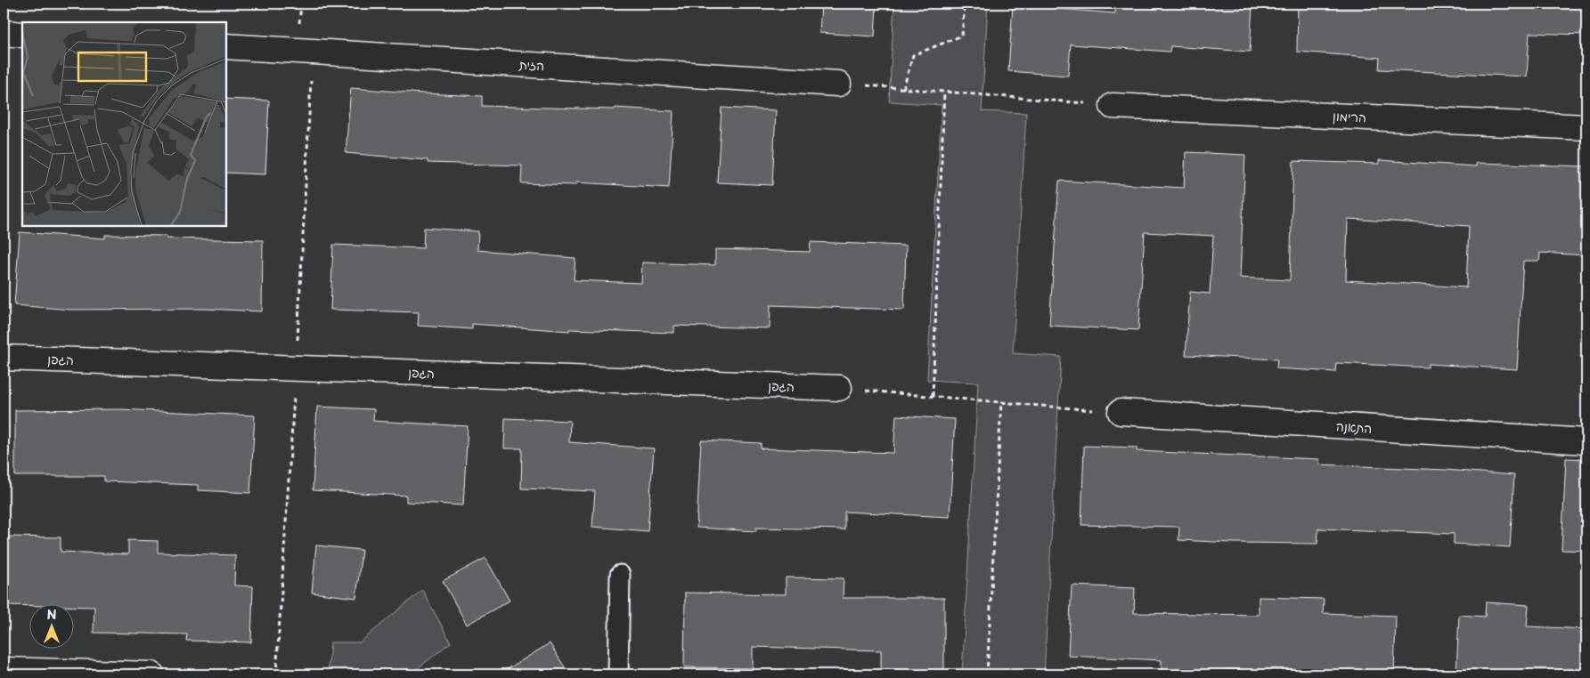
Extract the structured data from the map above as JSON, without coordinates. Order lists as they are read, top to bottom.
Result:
{
  "streets": {
    "street": [
      "הזית",
      "הרימון",
      "הגפן",
      "התאנה"
    ]
  },
  "north": "top"
}
